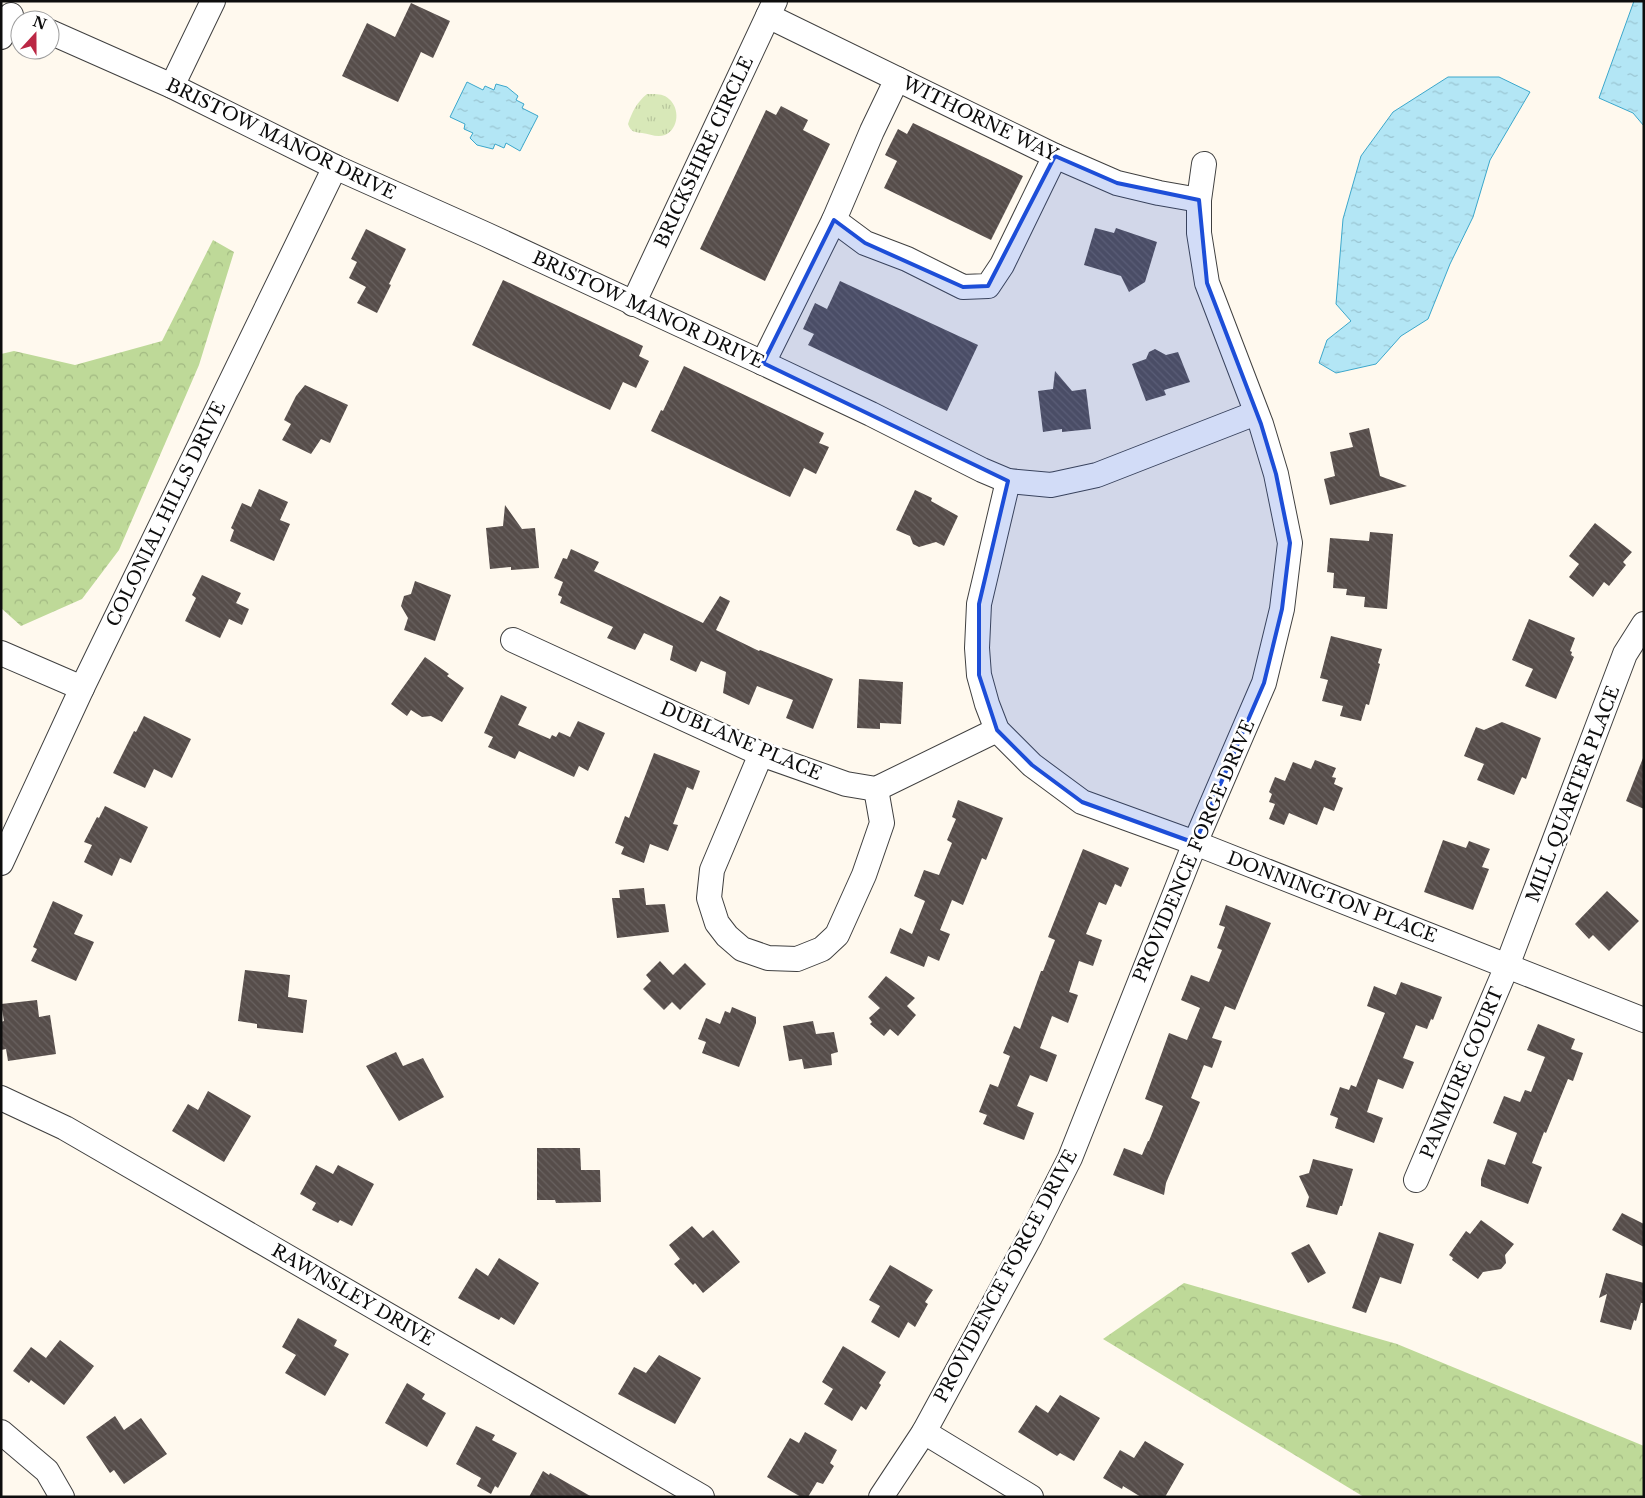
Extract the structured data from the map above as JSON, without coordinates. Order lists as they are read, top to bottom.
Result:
{
  "streets": {
    "street": [
      "WITHORNE WAY",
      "BRISTOW MANOR DRIVE",
      "BRICKSHIRE CIRCLE",
      "COLONIAL HILLS DRIVE",
      "DUBLANE PLACE",
      "MILL QUARTER PLACE",
      "PROVIDENCE FORGE DRIVE",
      "DONNINGTON PLACE",
      "PANMURE COURT",
      "RAWNSLEY DRIVE"
    ]
  },
  "crossings": [
    ["WITHORNE WAY", "BRICKSHIRE CIRCLE"],
    ["WITHORNE WAY", "PROVIDENCE FORGE DRIVE"],
    ["BRISTOW MANOR DRIVE", "BRICKSHIRE CIRCLE"],
    ["BRISTOW MANOR DRIVE", "COLONIAL HILLS DRIVE"],
    ["BRISTOW MANOR DRIVE", "PROVIDENCE FORGE DRIVE"],
    ["BRISTOW MANOR DRIVE", "DONNINGTON PLACE"],
    ["MILL QUARTER PLACE", "DONNINGTON PLACE"],
    ["MILL QUARTER PLACE", "PANMURE COURT"],
    ["PROVIDENCE FORGE DRIVE", "DONNINGTON PLACE"],
    ["DONNINGTON PLACE", "PANMURE COURT"]
  ],
  "north": "top"
}
